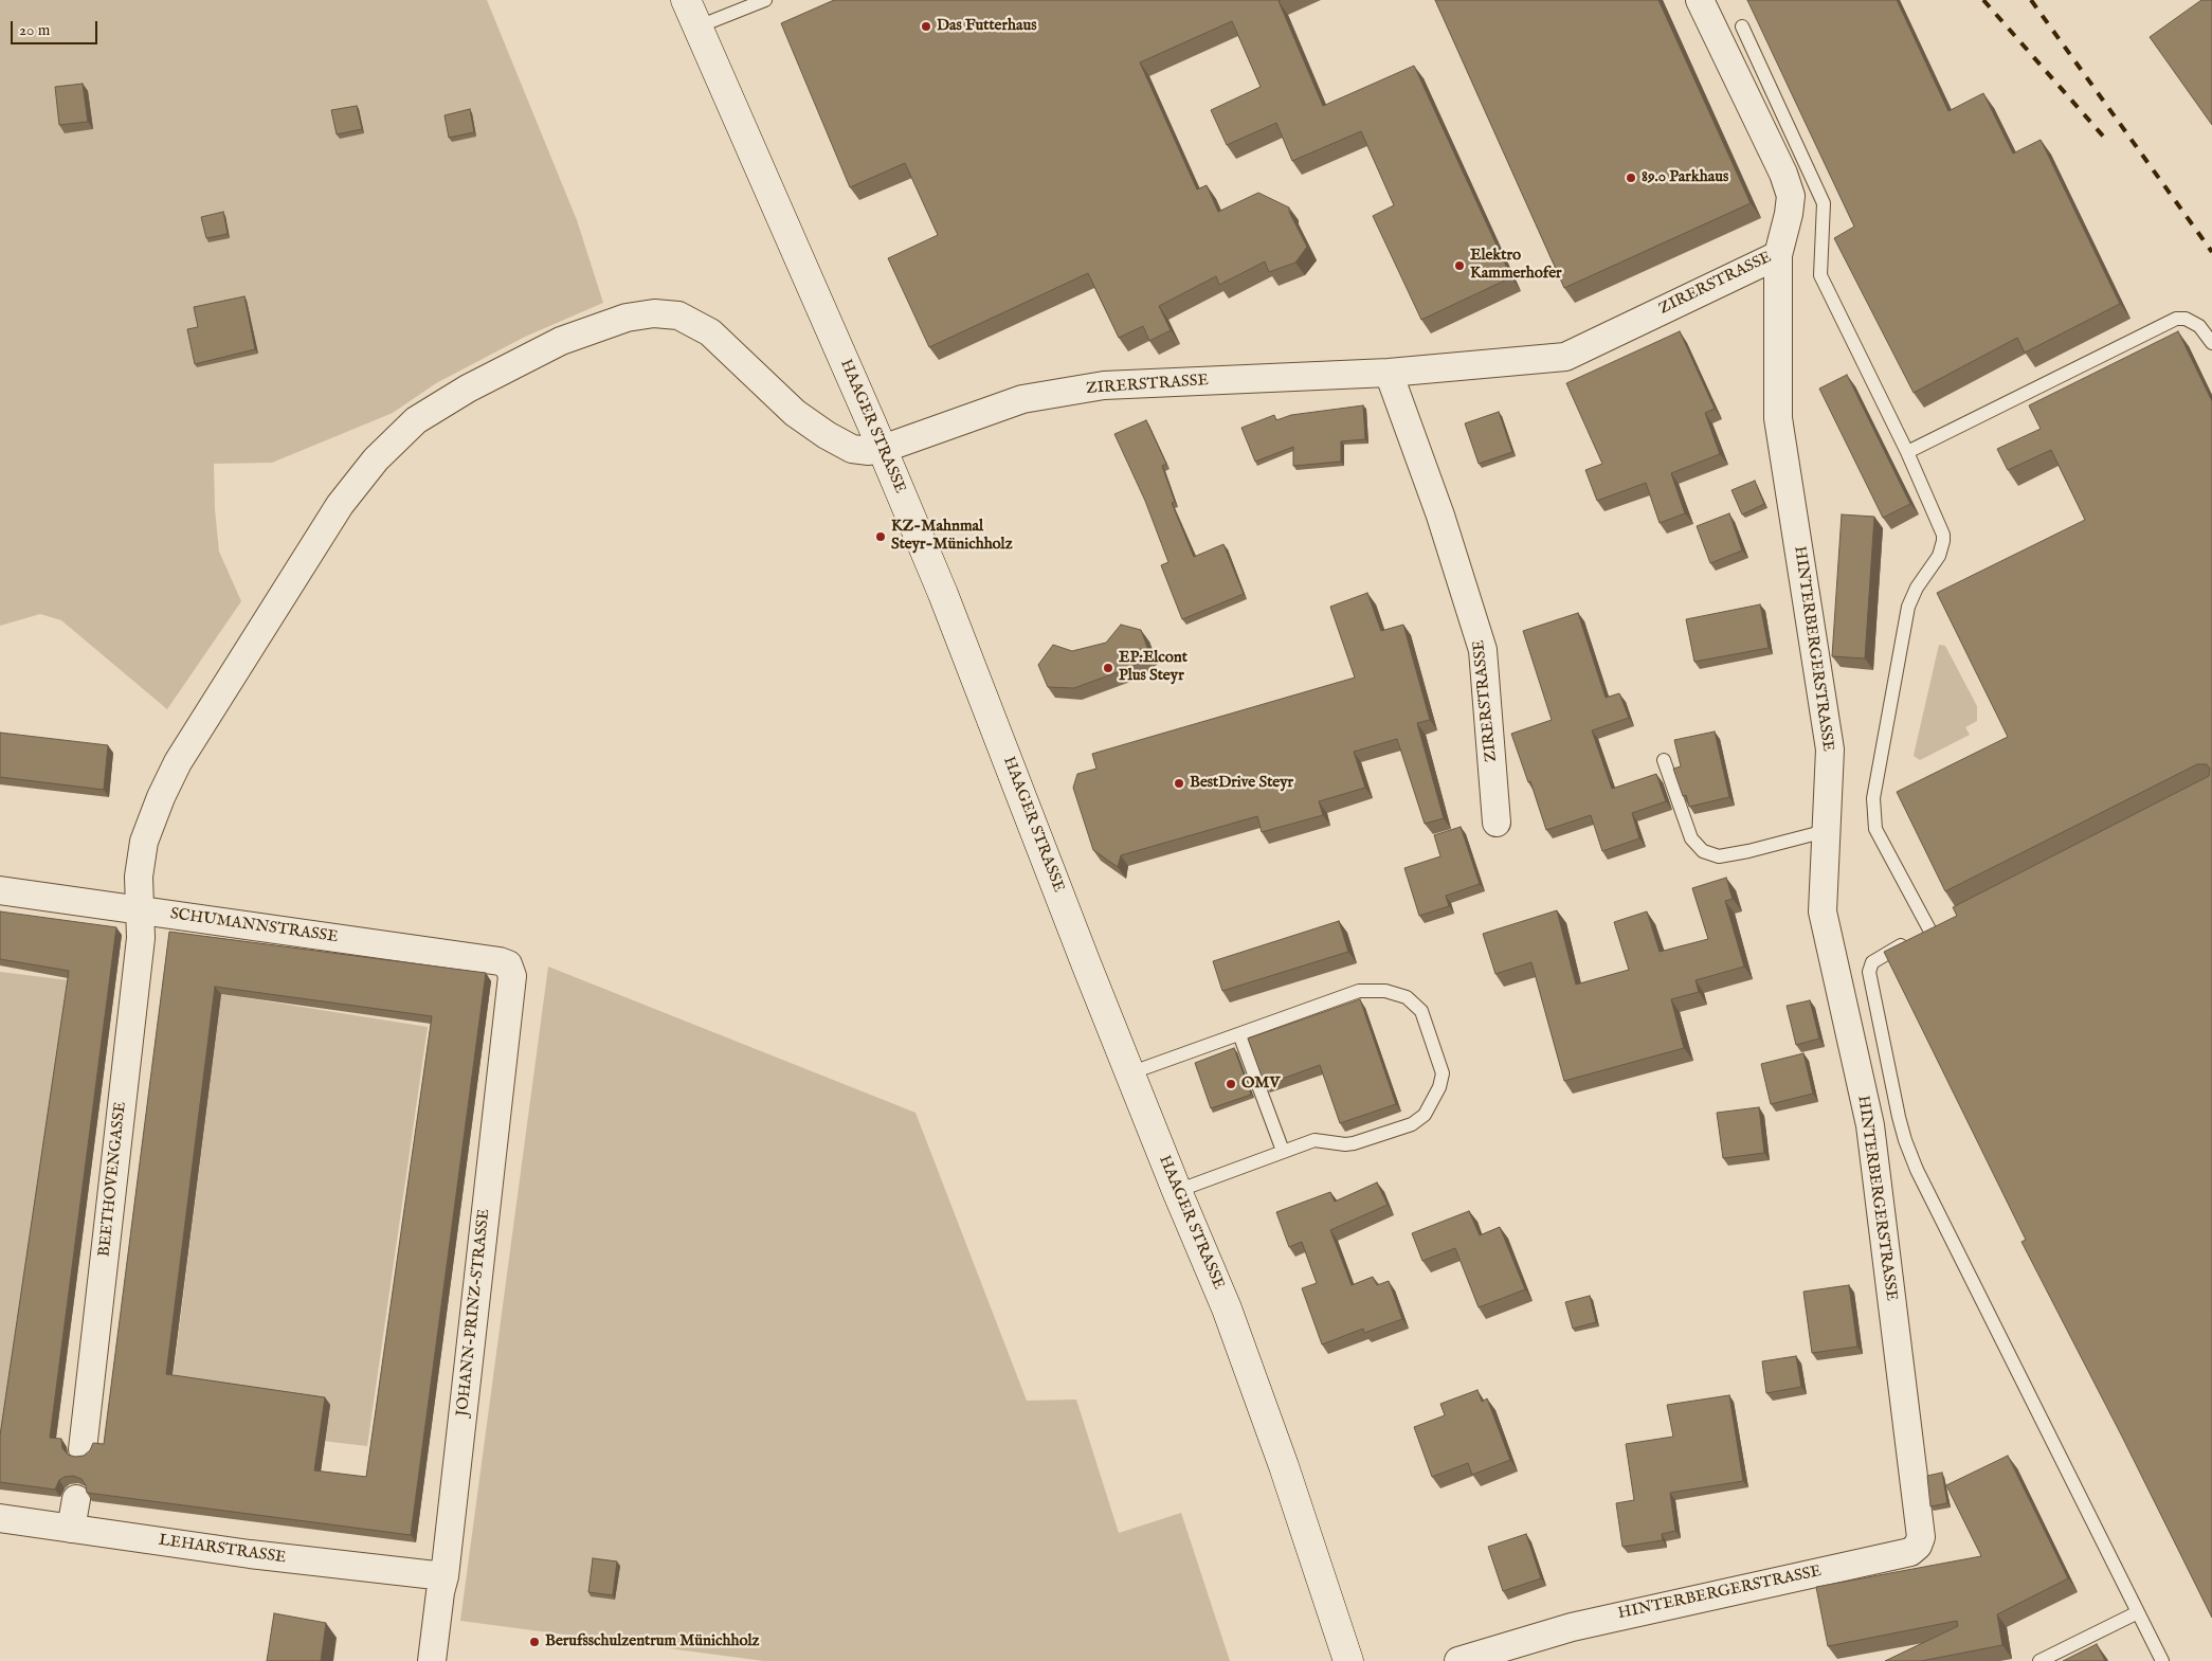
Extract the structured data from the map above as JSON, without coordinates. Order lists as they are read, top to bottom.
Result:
{
  "streets": {
    "main road": ["HAAGER STRASSE"],
    "street": [
      "ZIRERSTRASSE",
      "HINTERBERGERSTRASSE",
      "SCHUMANNSTRASSE",
      "BEETHOVENGASSE",
      "JOHANN-PRINZ-STRASSE",
      "LEHARSTRASSE"
    ]
  },
  "crossings": [
    ["ZIRERSTRASSE", "HAAGER STRASSE"],
    ["ZIRERSTRASSE", "HINTERBERGERSTRASSE"],
    ["ZIRERSTRASSE", "SCHUMANNSTRASSE"],
    ["ZIRERSTRASSE", "BEETHOVENGASSE"],
    ["SCHUMANNSTRASSE", "BEETHOVENGASSE"],
    ["SCHUMANNSTRASSE", "JOHANN-PRINZ-STRASSE"],
    ["JOHANN-PRINZ-STRASSE", "LEHARSTRASSE"]
  ],
  "places": [
    "Das Futterhaus",
    "89.0 Parkhaus",
    "Elektro Kammerhofer",
    "KZ-Mahnmal Steyr-Münichholz",
    "EP:Elcont Plus Steyr",
    "BestDrive Steyr",
    "OMV",
    "Berufsschulzentrum Münichholz"
  ],
  "scale_bar": "20 m"
}
